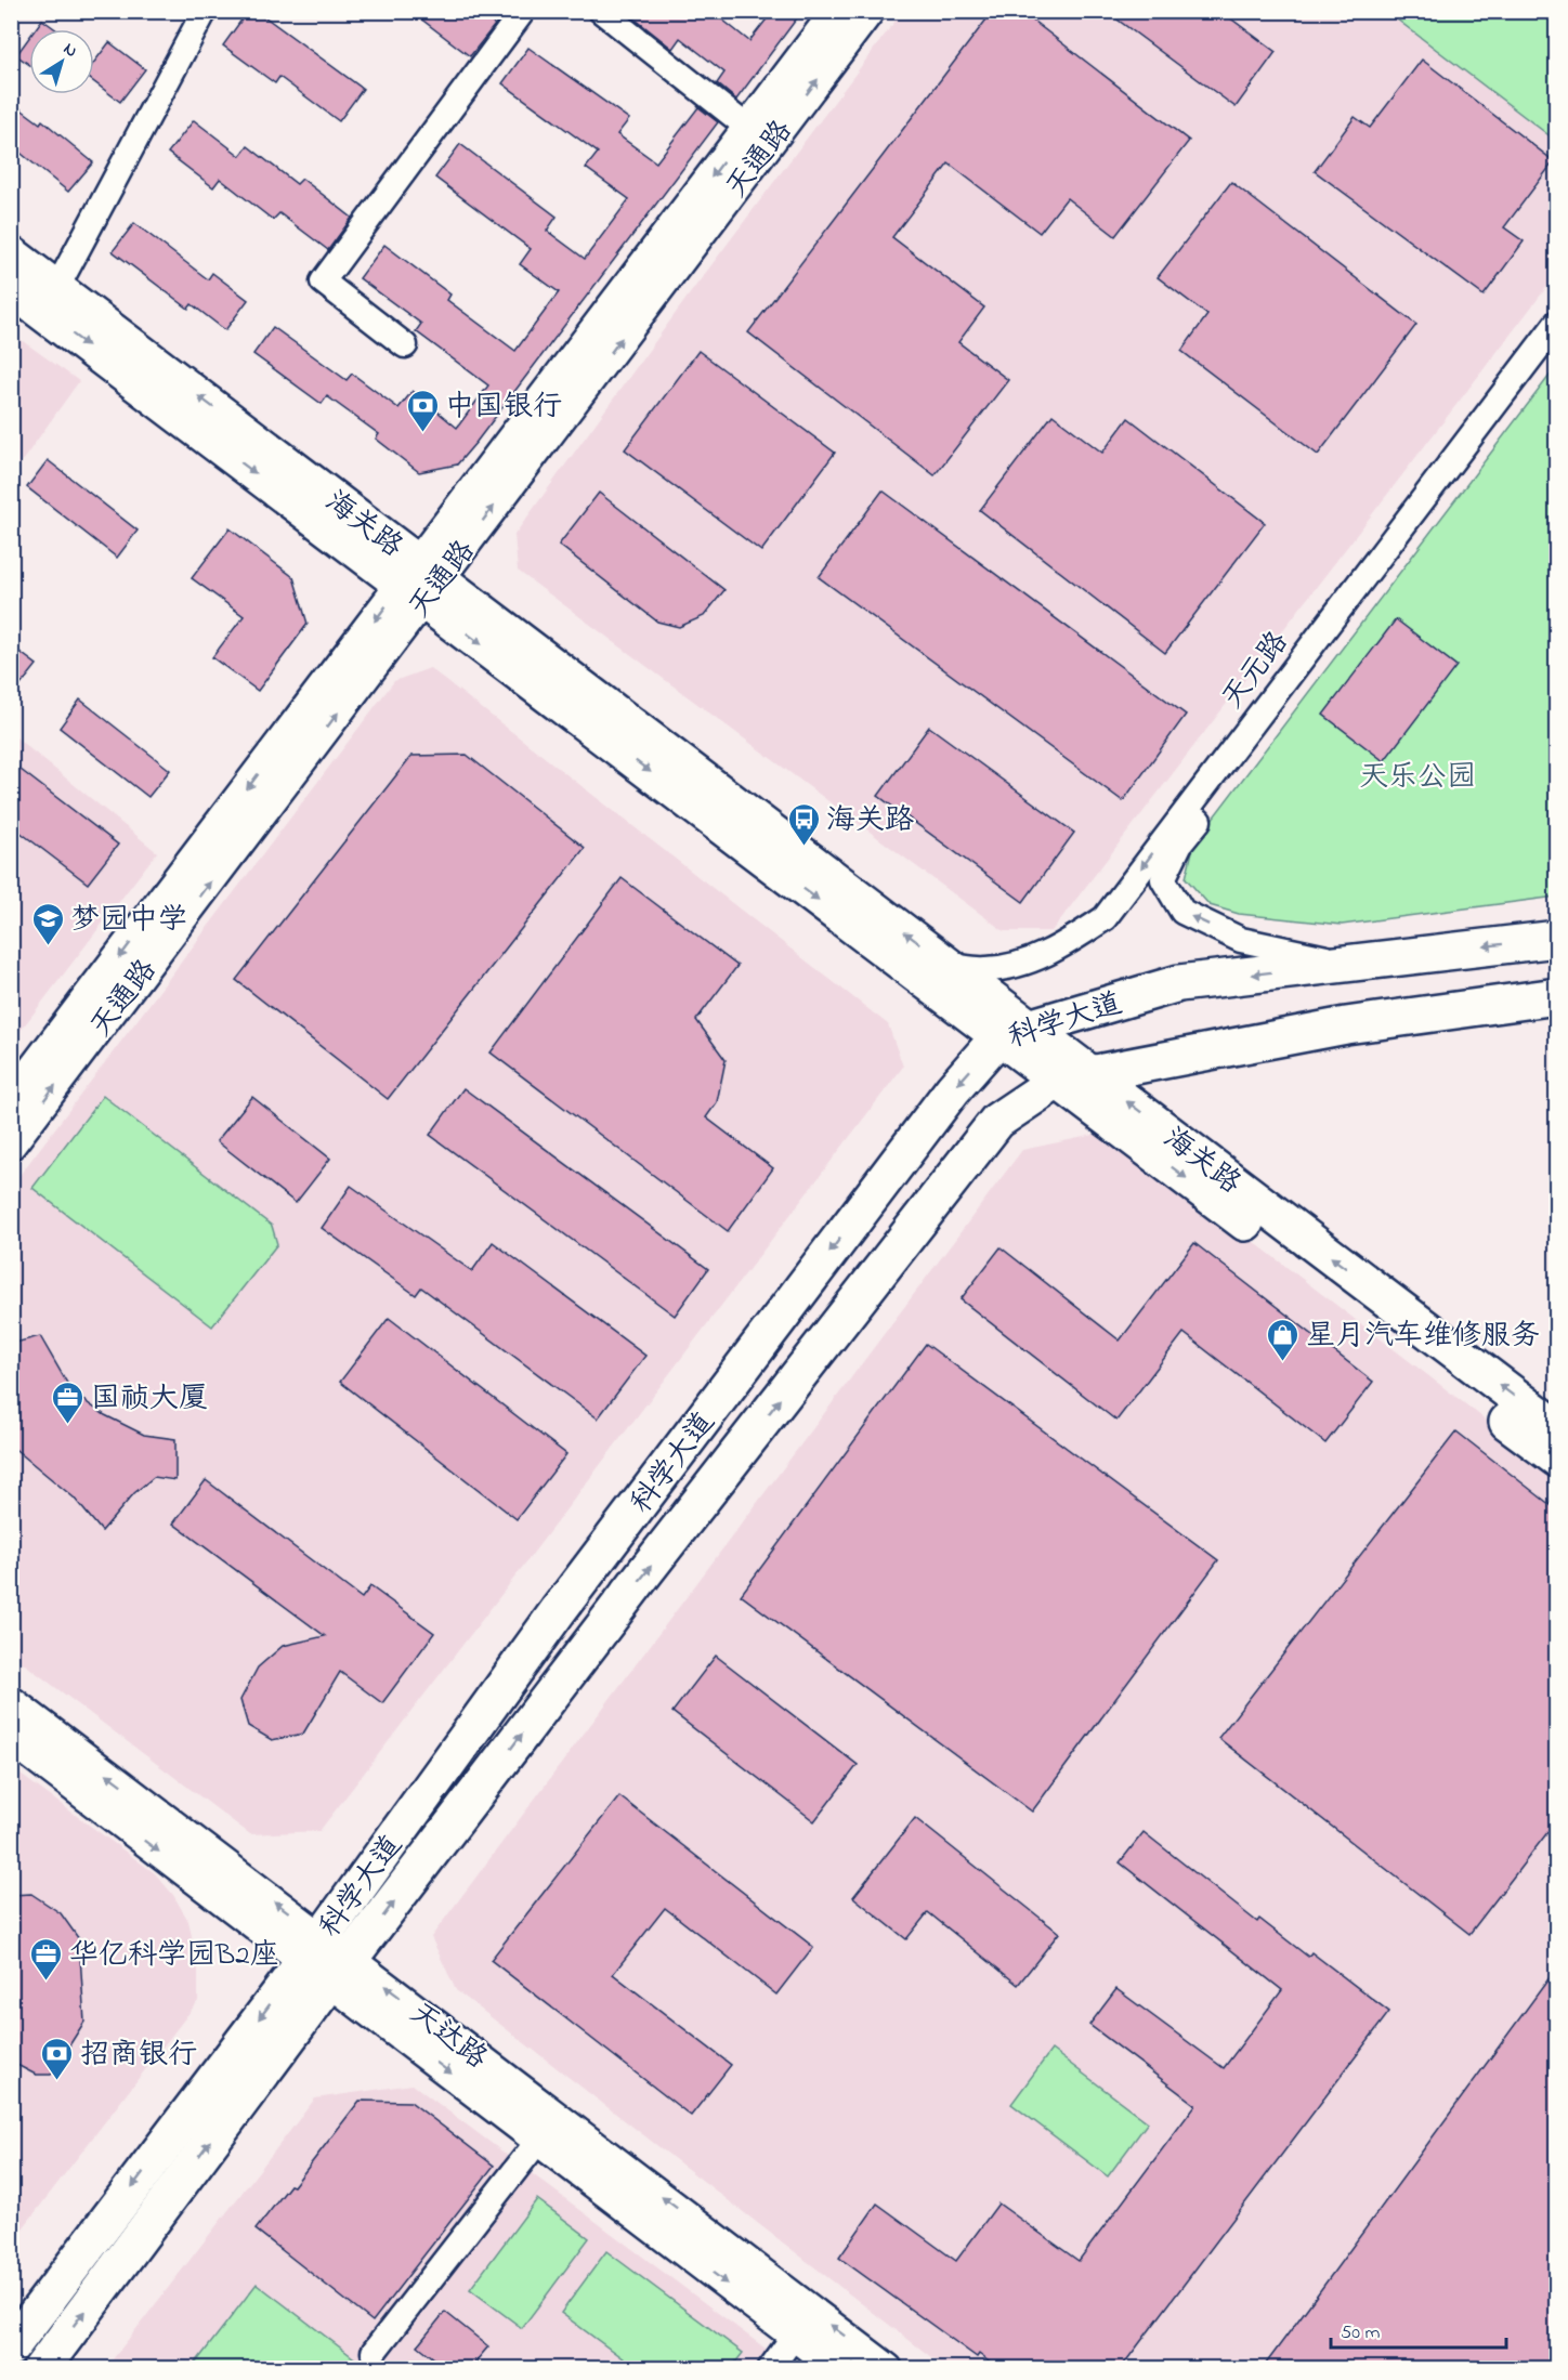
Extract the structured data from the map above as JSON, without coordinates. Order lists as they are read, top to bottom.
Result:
{
  "streets": {
    "main road": ["海关路", "科学大道"],
    "street": ["天通路", "天元路", "天达路"]
  },
  "crossings": [
    ["天通路", "海关路"],
    ["海关路", "天元路"],
    ["海关路", "科学大道"],
    ["天元路", "科学大道"],
    ["科学大道", "天达路"]
  ],
  "parks": ["天乐公园"],
  "places": {
    "bank": ["中国银行", "招商银行"],
    "bus stop": ["海关路"],
    "school or university": ["梦园中学"],
    "shop": ["星月汽车维修服务"],
    "office": ["国祯大厦", "华亿科学园B2座"]
  },
  "scale_bar": "50 m",
  "north": "top right"
}
